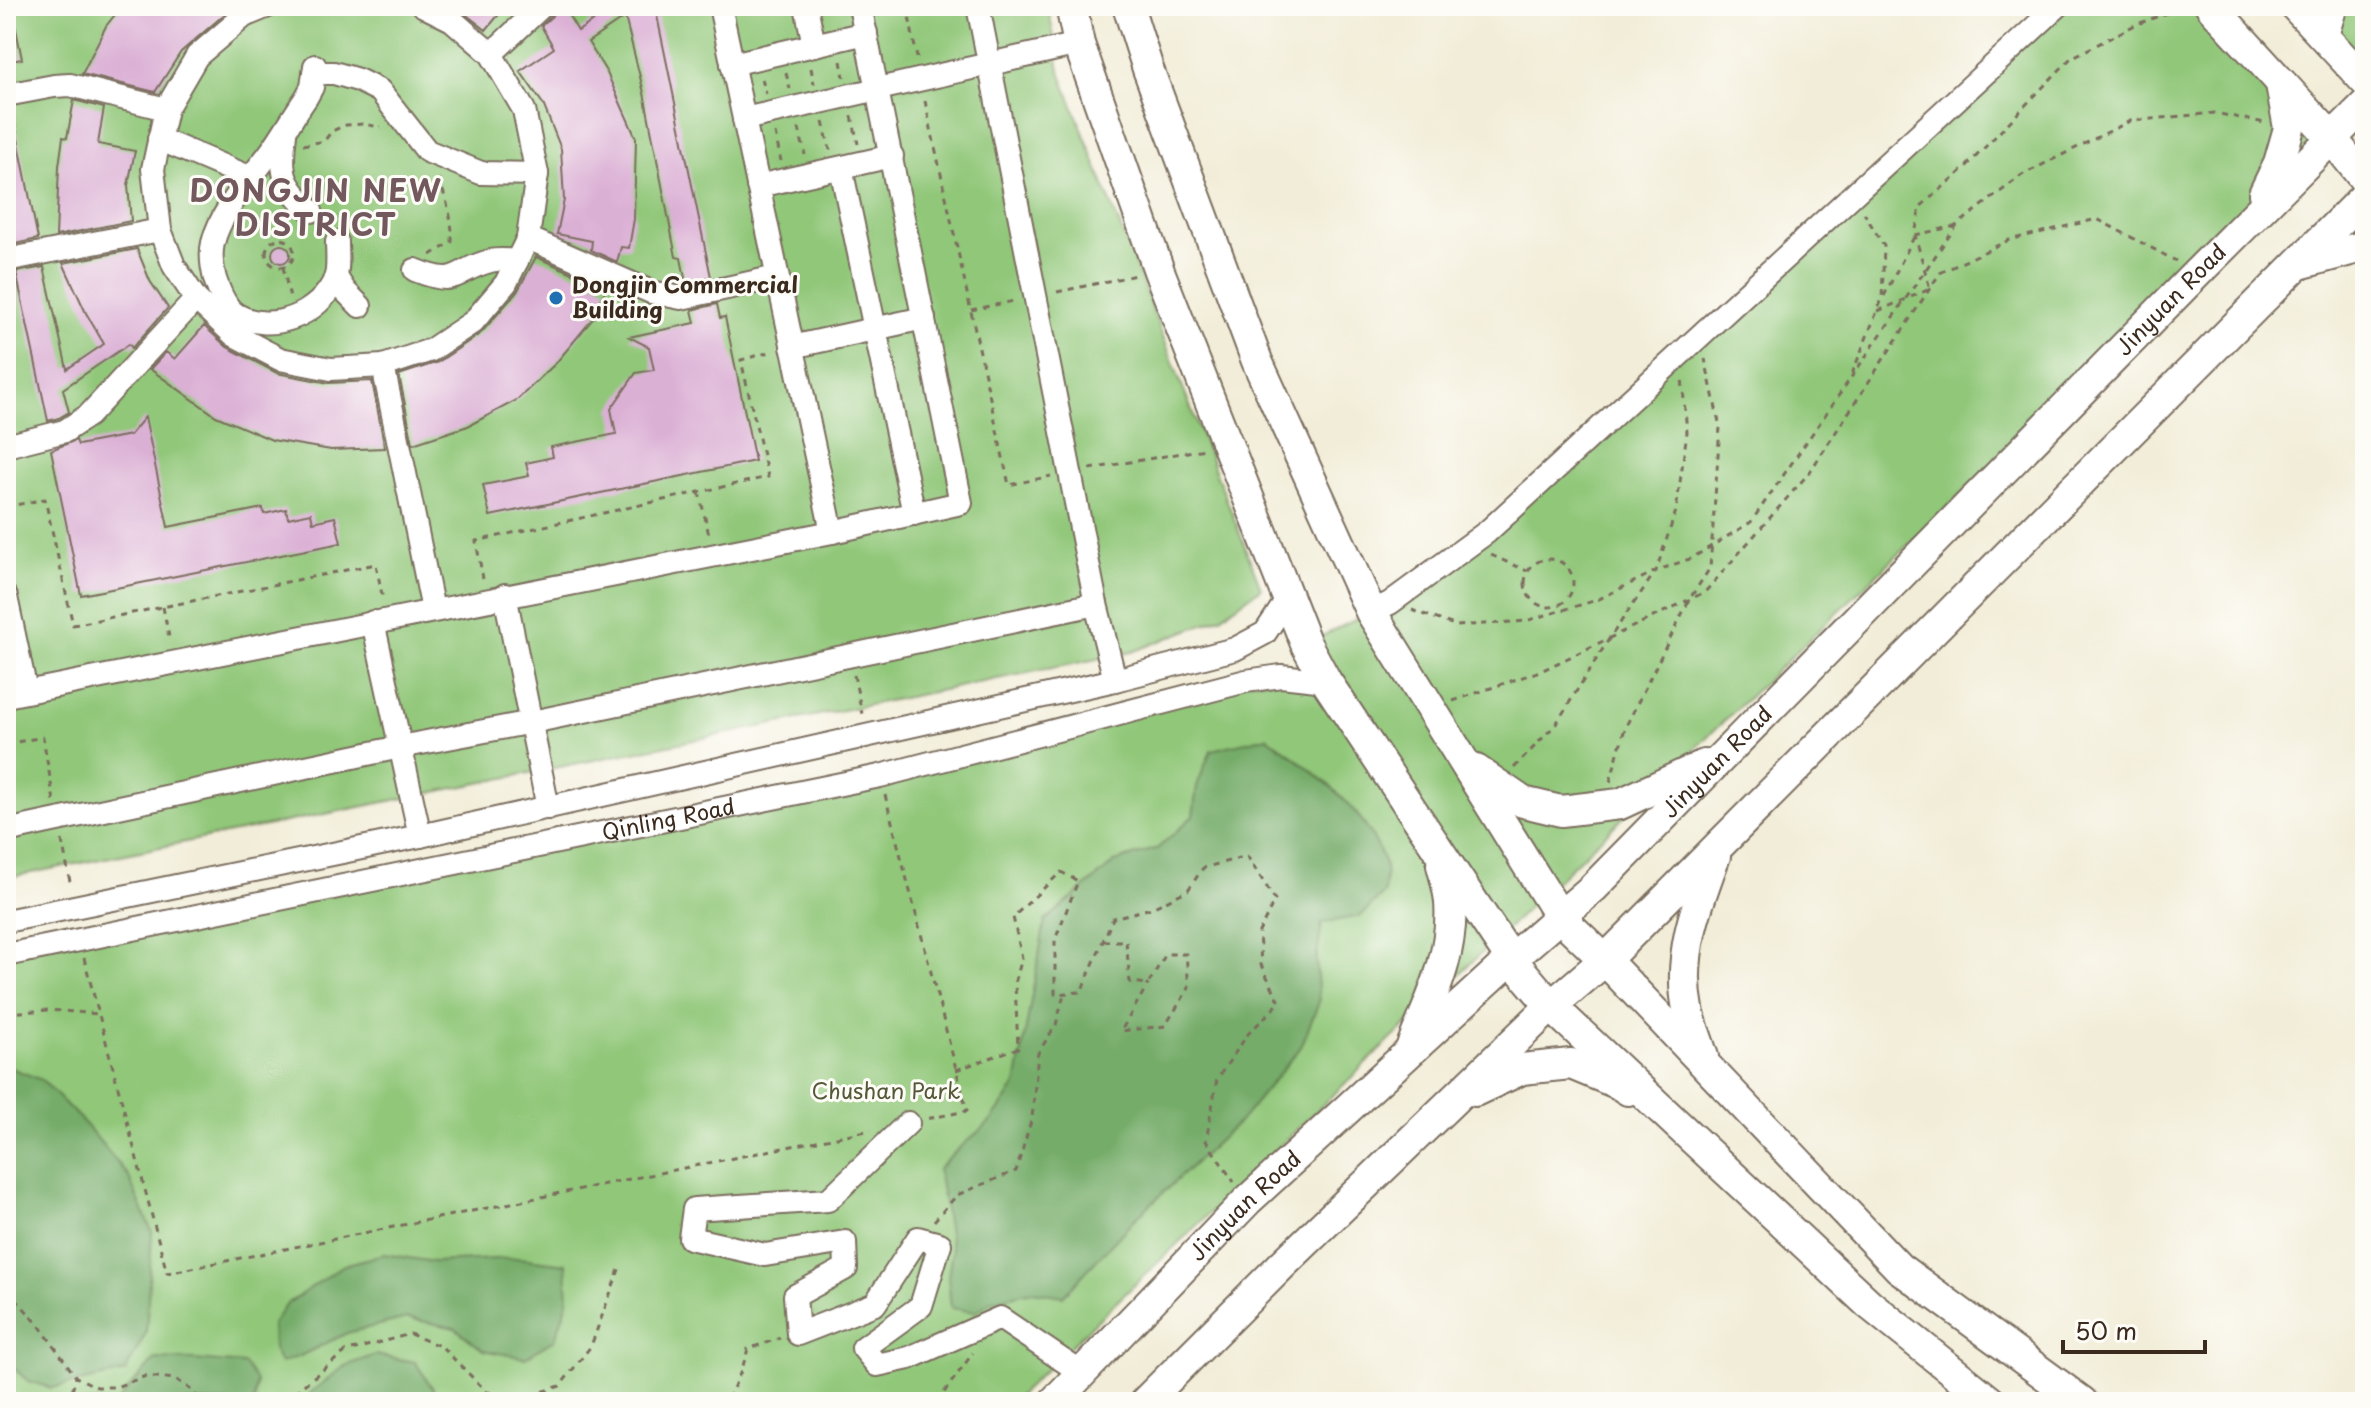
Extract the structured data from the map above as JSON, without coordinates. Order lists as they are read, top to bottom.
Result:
{
  "streets": {
    "main road": ["Jinyuan Road"],
    "street": ["Qinling Road"]
  },
  "districts": ["DONGJIN NEW DISTRICT"],
  "parks": ["Chushan Park"],
  "places": ["Dongjin Commercial Building"],
  "scale_bar": "50 m"
}
